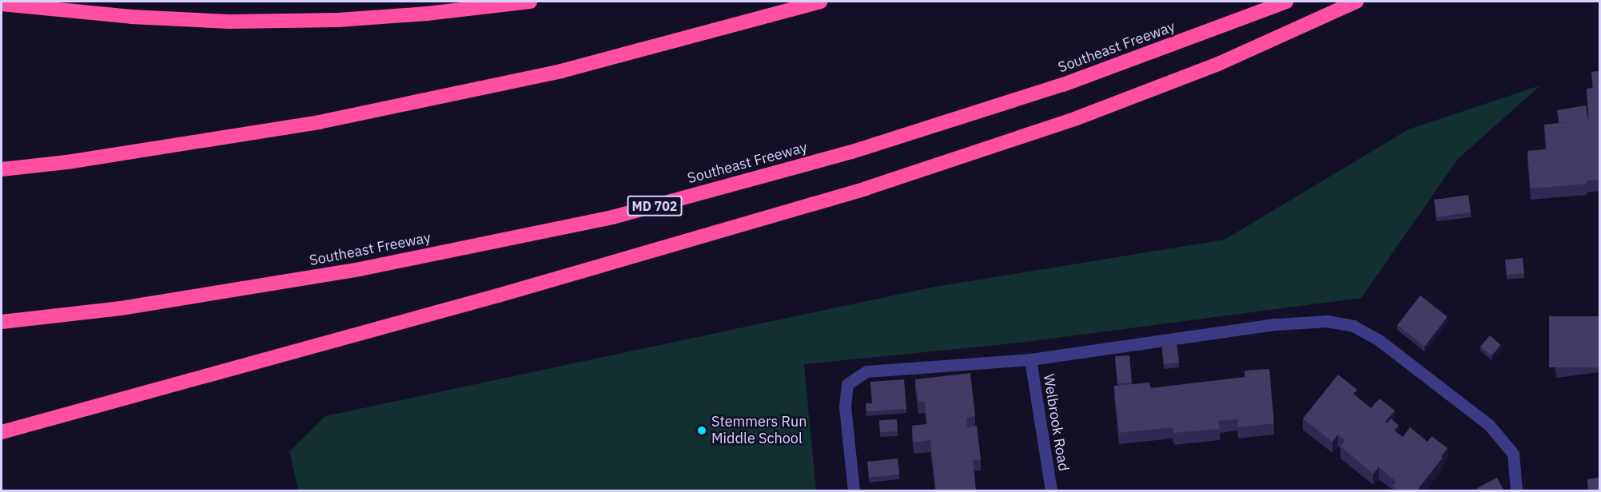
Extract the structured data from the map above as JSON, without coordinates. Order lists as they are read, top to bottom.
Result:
{
  "streets": {
    "highway": ["Southeast Freeway", "MD 702"],
    "street": ["Welbrook Road"]
  },
  "places": ["Stemmers Run Middle School"]
}
